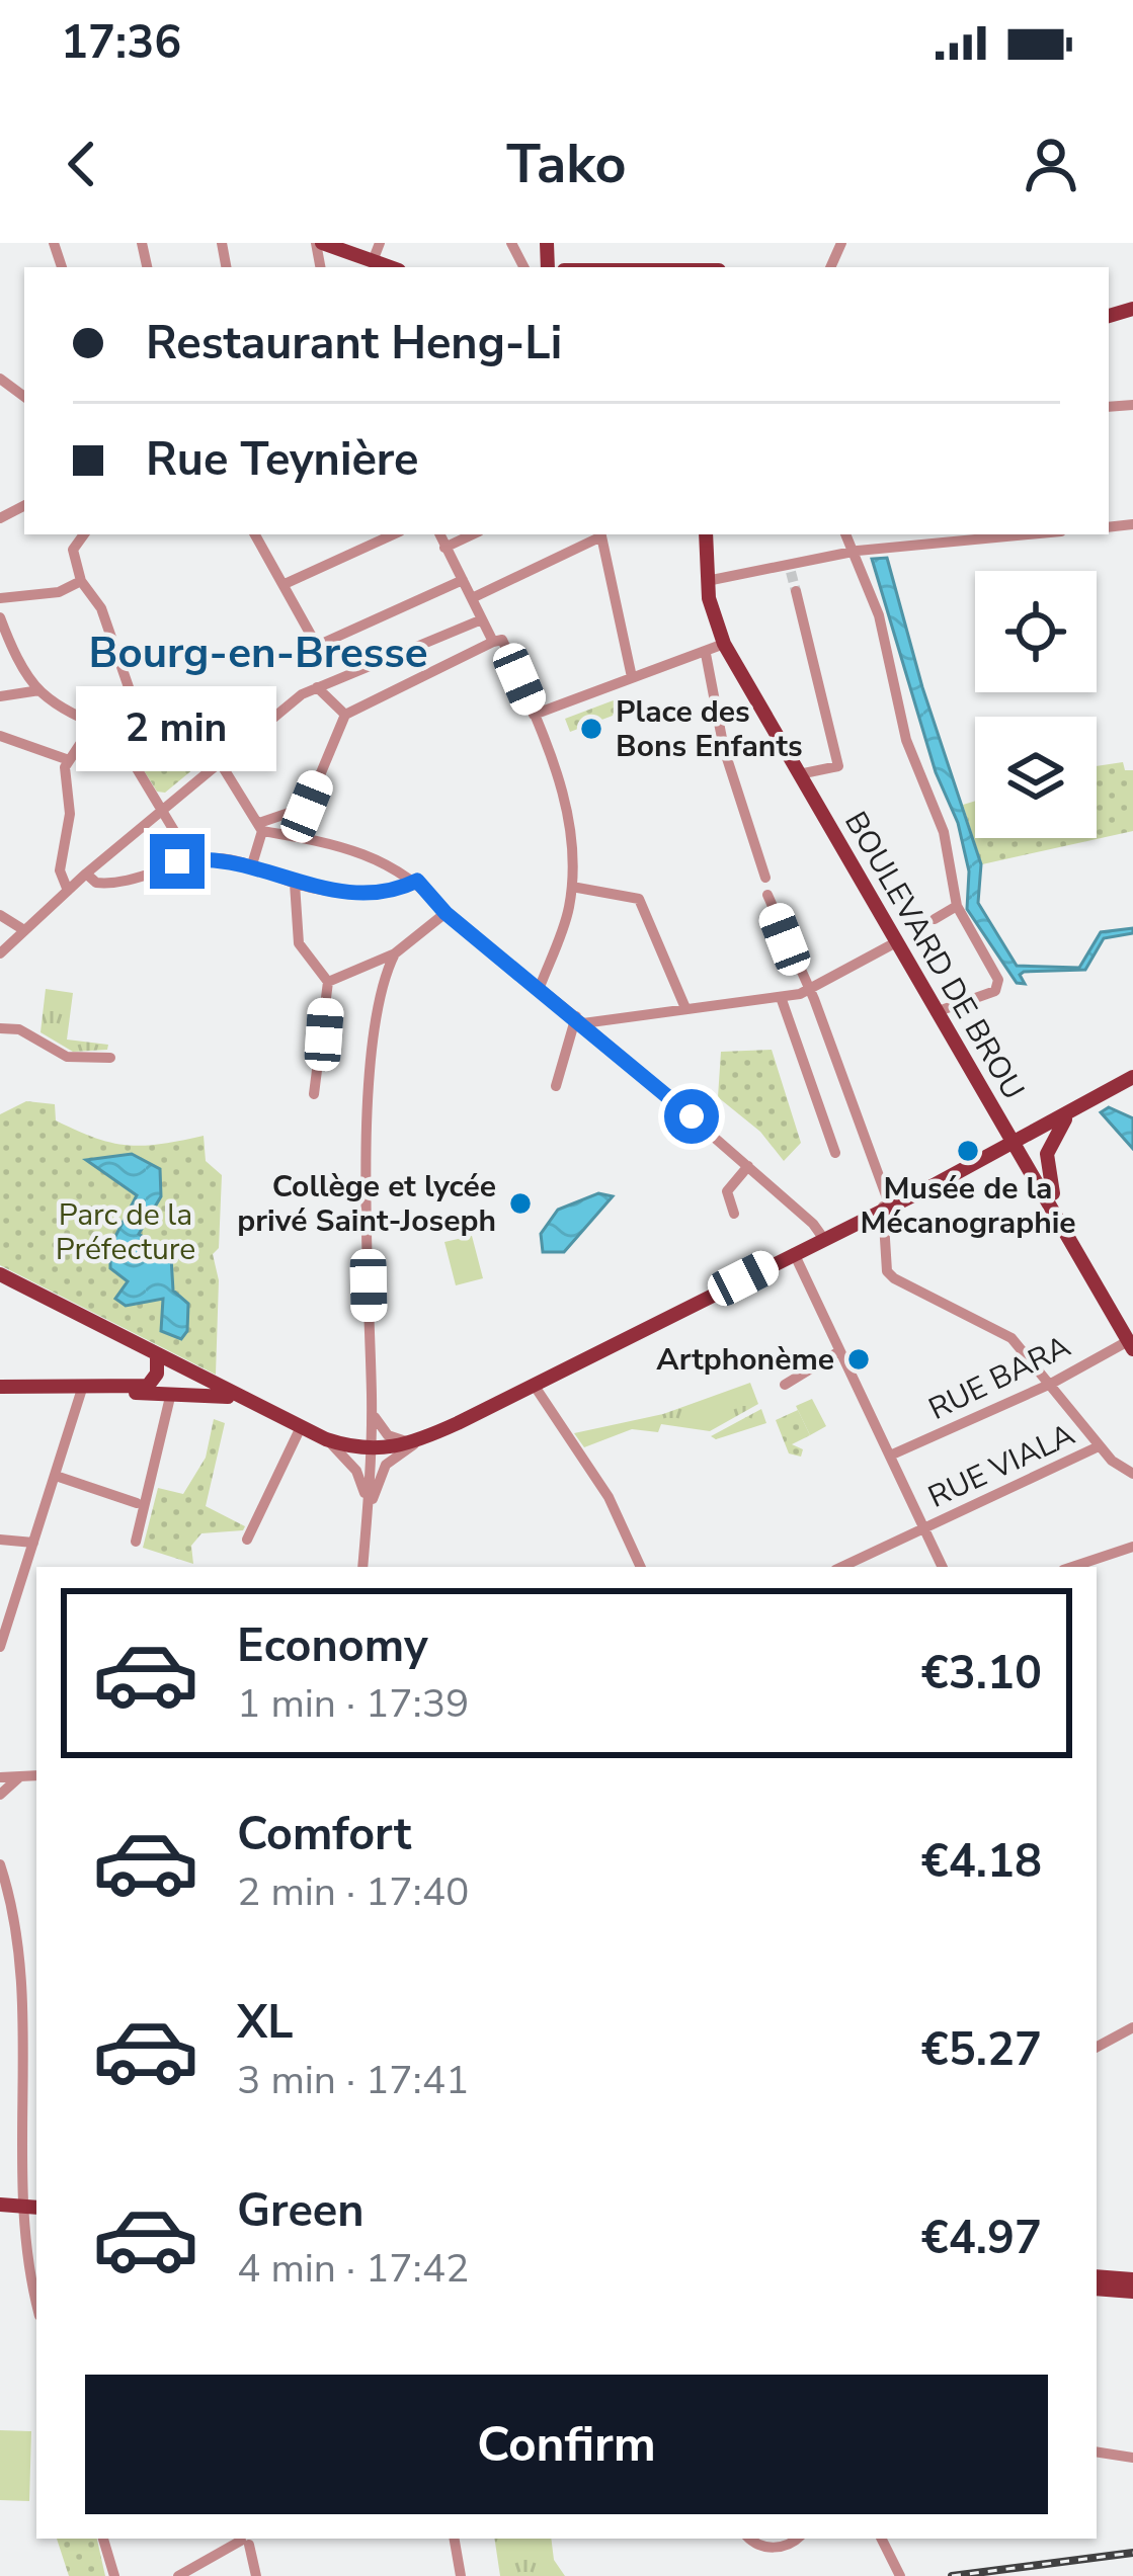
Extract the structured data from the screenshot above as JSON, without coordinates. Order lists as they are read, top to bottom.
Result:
{
  "streets": {
    "main road": ["BOULEVARD DE BROU"],
    "street": ["RUE BARA", "RUE VIALA"]
  },
  "crossings": [
    ["BOULEVARD DE BROU", "RUE BARA"]
  ],
  "districts": ["Bourg-en-Bresse"],
  "parks": ["Parc de la Préfecture"],
  "places": [
    "Place des Bons Enfants",
    "Musée de la Mécanographie",
    "Collège et lycée privé Saint-Joseph",
    "Artphonème"
  ],
  "page": {
    "status": "17:36",
    "header": "Tako",
    "banner": ["Restaurant Heng-Li", "Rue Teynière"],
    "bubble": "2 min",
    "list": [
      {
        "name": "Economy",
        "note": "1 min · 17:39",
        "value": "€3.10"
      },
      {
        "name": "Comfort",
        "note": "2 min · 17:40",
        "value": "€4.18"
      },
      {
        "name": "XL",
        "note": "3 min · 17:41",
        "value": "€5.27"
      },
      {
        "name": "Green",
        "note": "4 min · 17:42",
        "value": "€4.97"
      }
    ],
    "buttons": "Confirm"
  }
}
